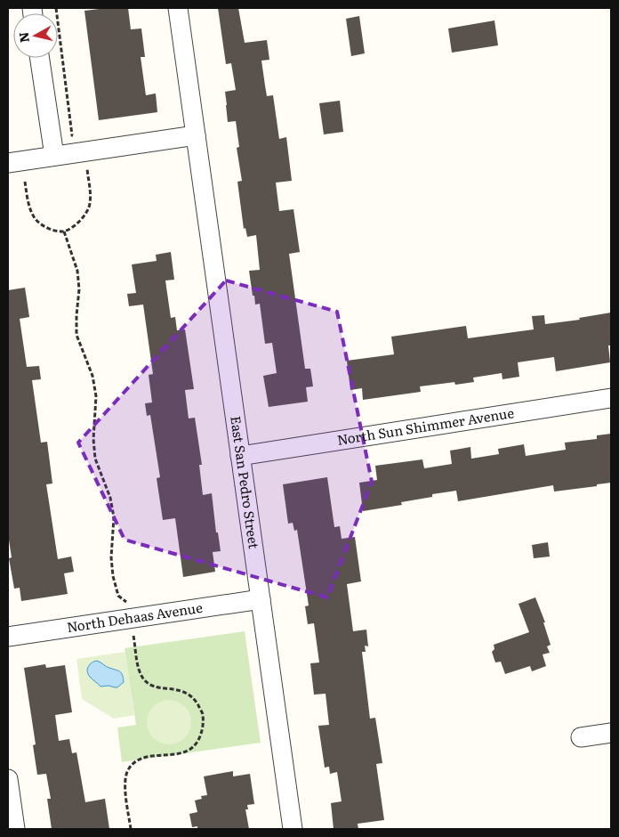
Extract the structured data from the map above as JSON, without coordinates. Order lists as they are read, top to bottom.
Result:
{
  "streets": {
    "street": ["North Sun Shimmer Avenue", "East San Pedro Street", "North Dehaas Avenue"]
  },
  "crossings": [
    ["North Sun Shimmer Avenue", "East San Pedro Street"],
    ["East San Pedro Street", "North Dehaas Avenue"]
  ],
  "north": "left"
}
